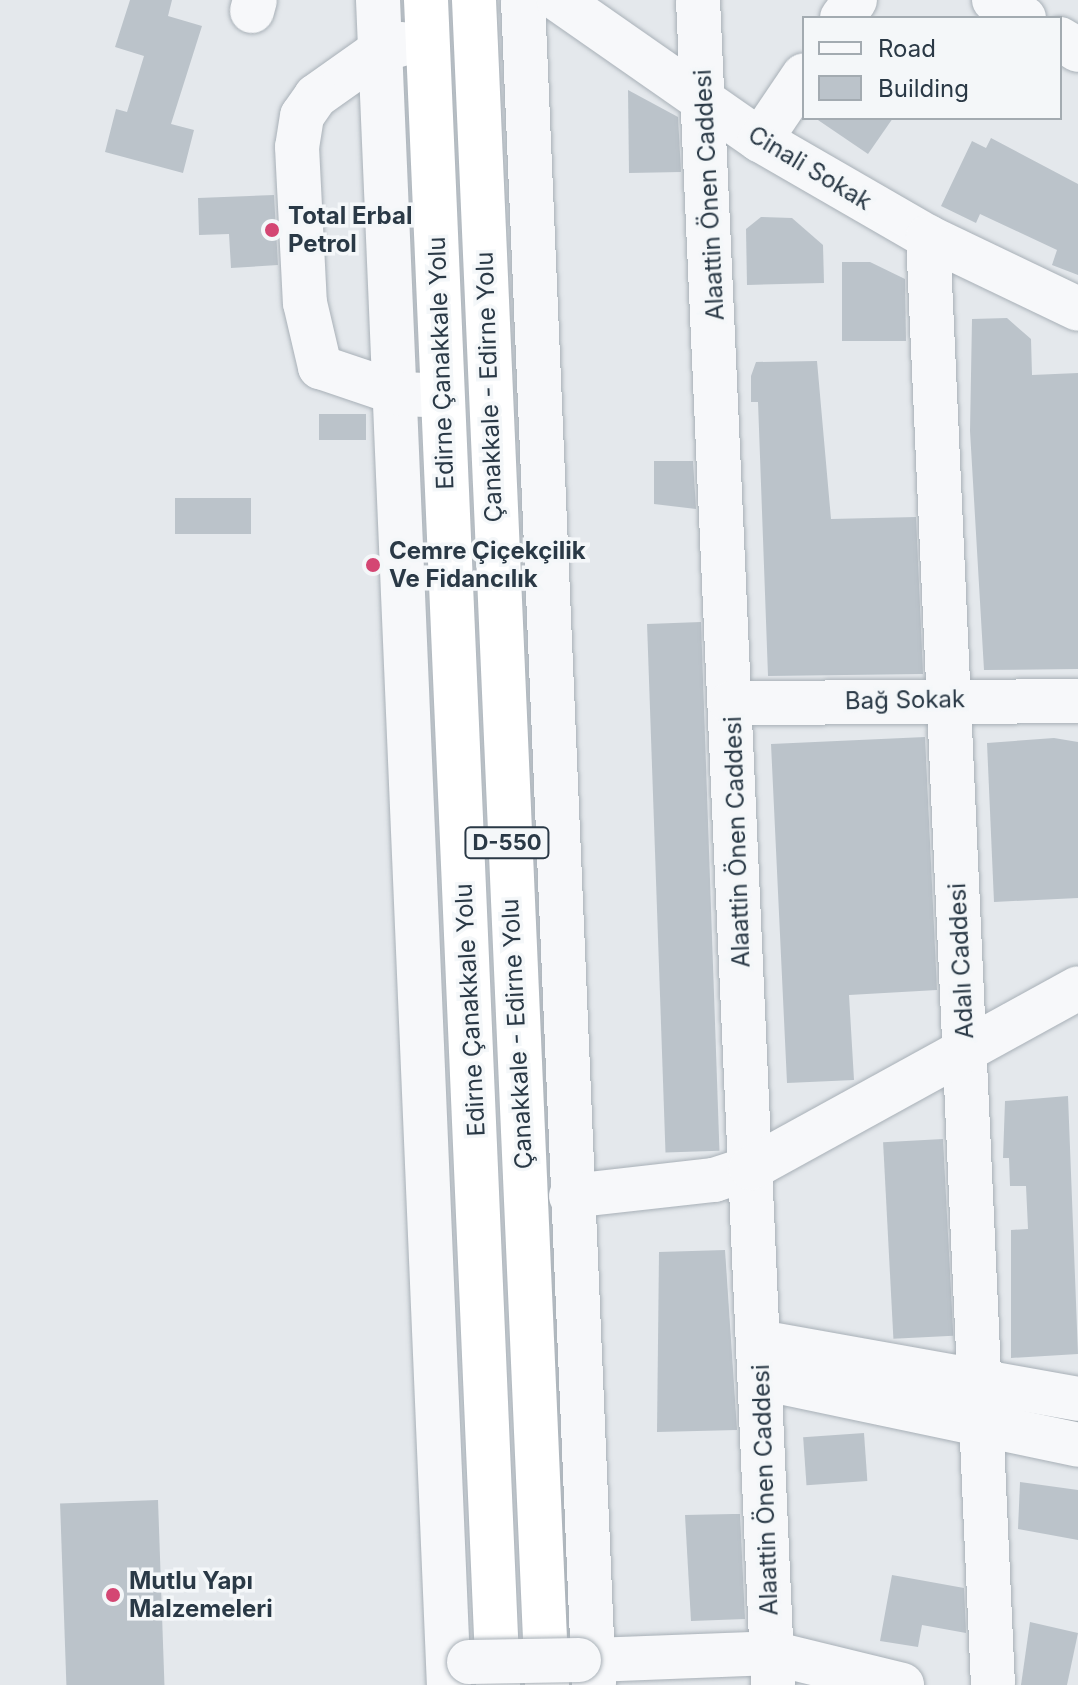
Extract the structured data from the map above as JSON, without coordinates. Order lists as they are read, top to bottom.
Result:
{
  "streets": {
    "highway": ["Edirne Çanakkale Yolu", "Çanakkale - Edirne Yolu", "D-550"],
    "street": [
      "Cinali Sokak",
      "Alaattin Önen Caddesi",
      "Bağ Sokak",
      "Adalı Caddesi"
    ]
  },
  "crossings": [
    ["Cinali Sokak", "Alaattin Önen Caddesi"],
    ["Cinali Sokak", "Adalı Caddesi"],
    ["Alaattin Önen Caddesi", "Bağ Sokak"],
    ["Bağ Sokak", "Adalı Caddesi"]
  ],
  "places": ["Total Erbal Petrol", "Cemre Çiçekçilik Ve Fidancılık", "Mutlu Yapı Malzemeleri"],
  "legend": ["Road", "Building"]
}
